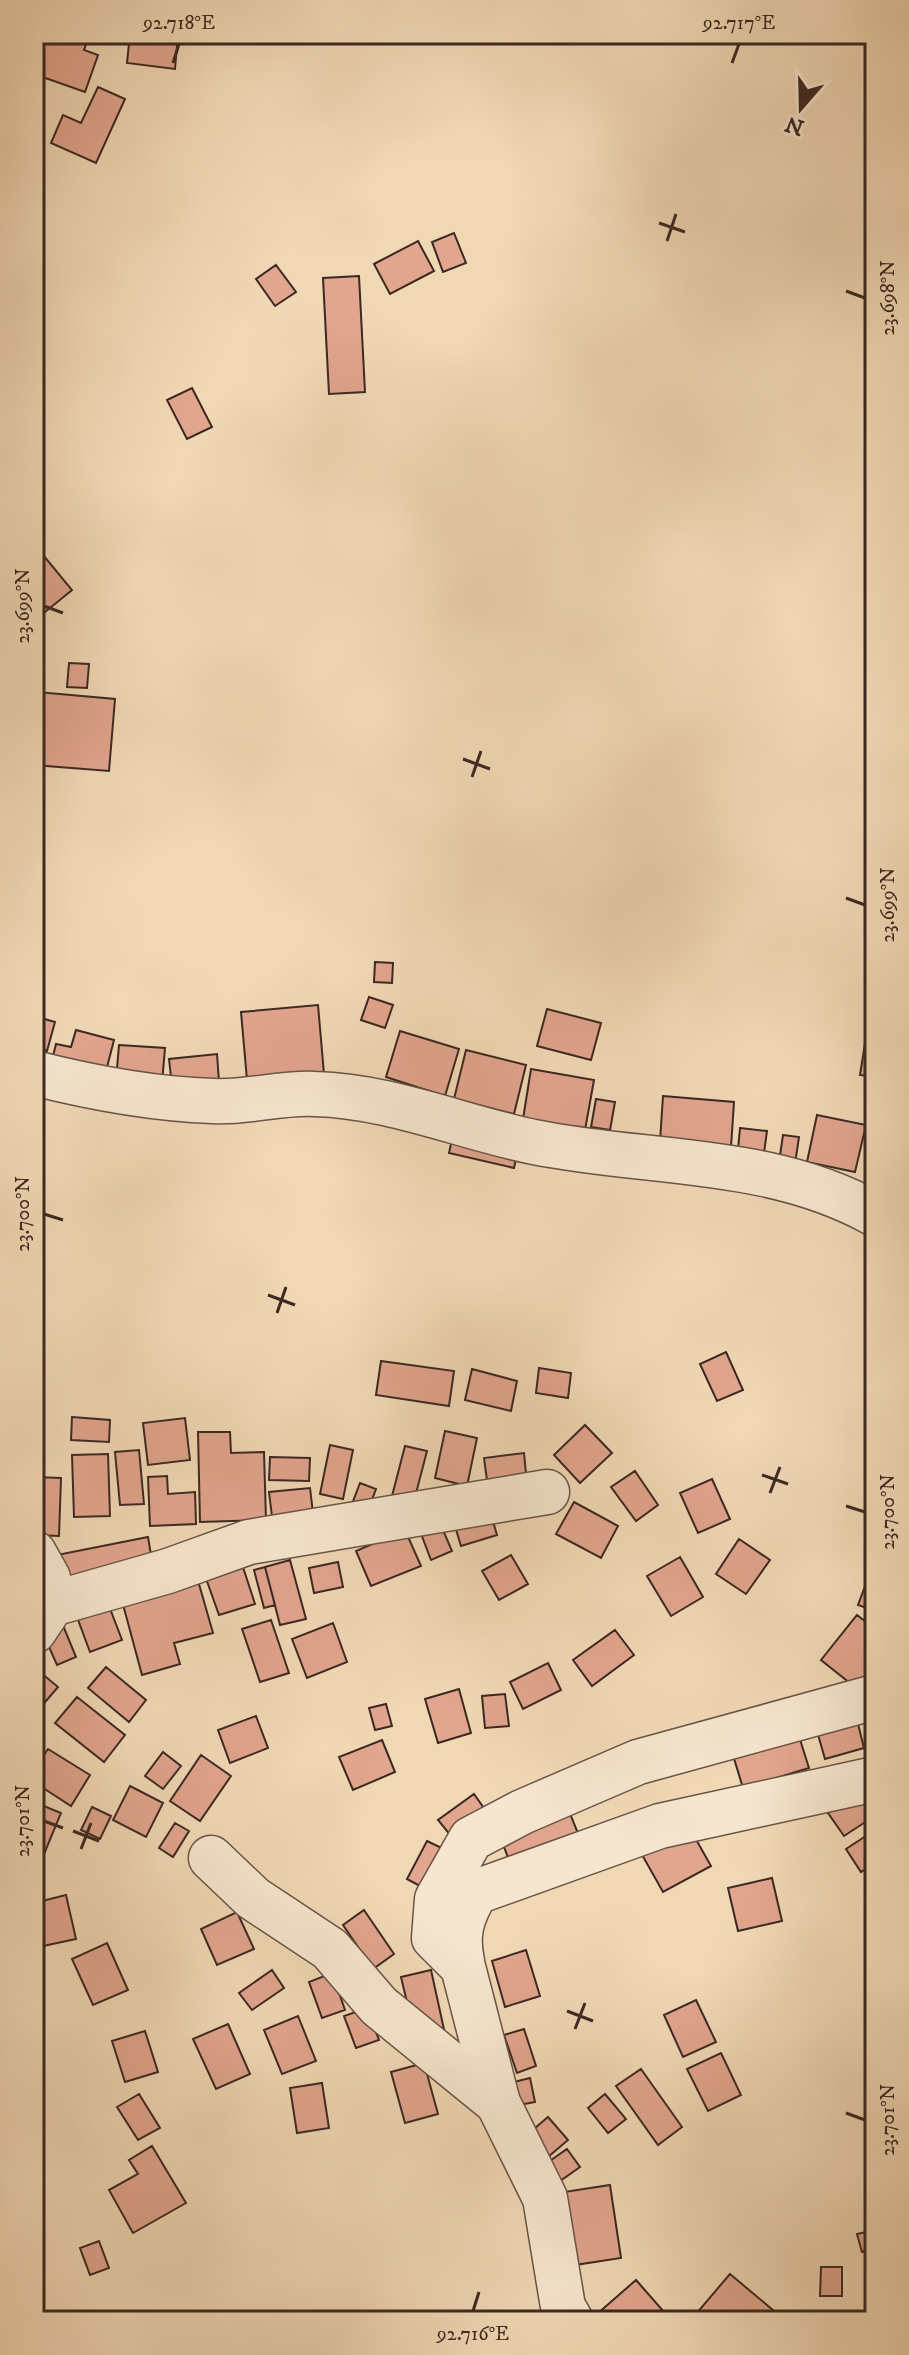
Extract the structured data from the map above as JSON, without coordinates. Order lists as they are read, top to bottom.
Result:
{
  "north": "bottom",
  "coordinates": [
    "92.718°E",
    "92.717°E",
    "23.698°N",
    "23.699°N",
    "23.700°N",
    "23.701°N",
    "92.716°E"
  ]
}
